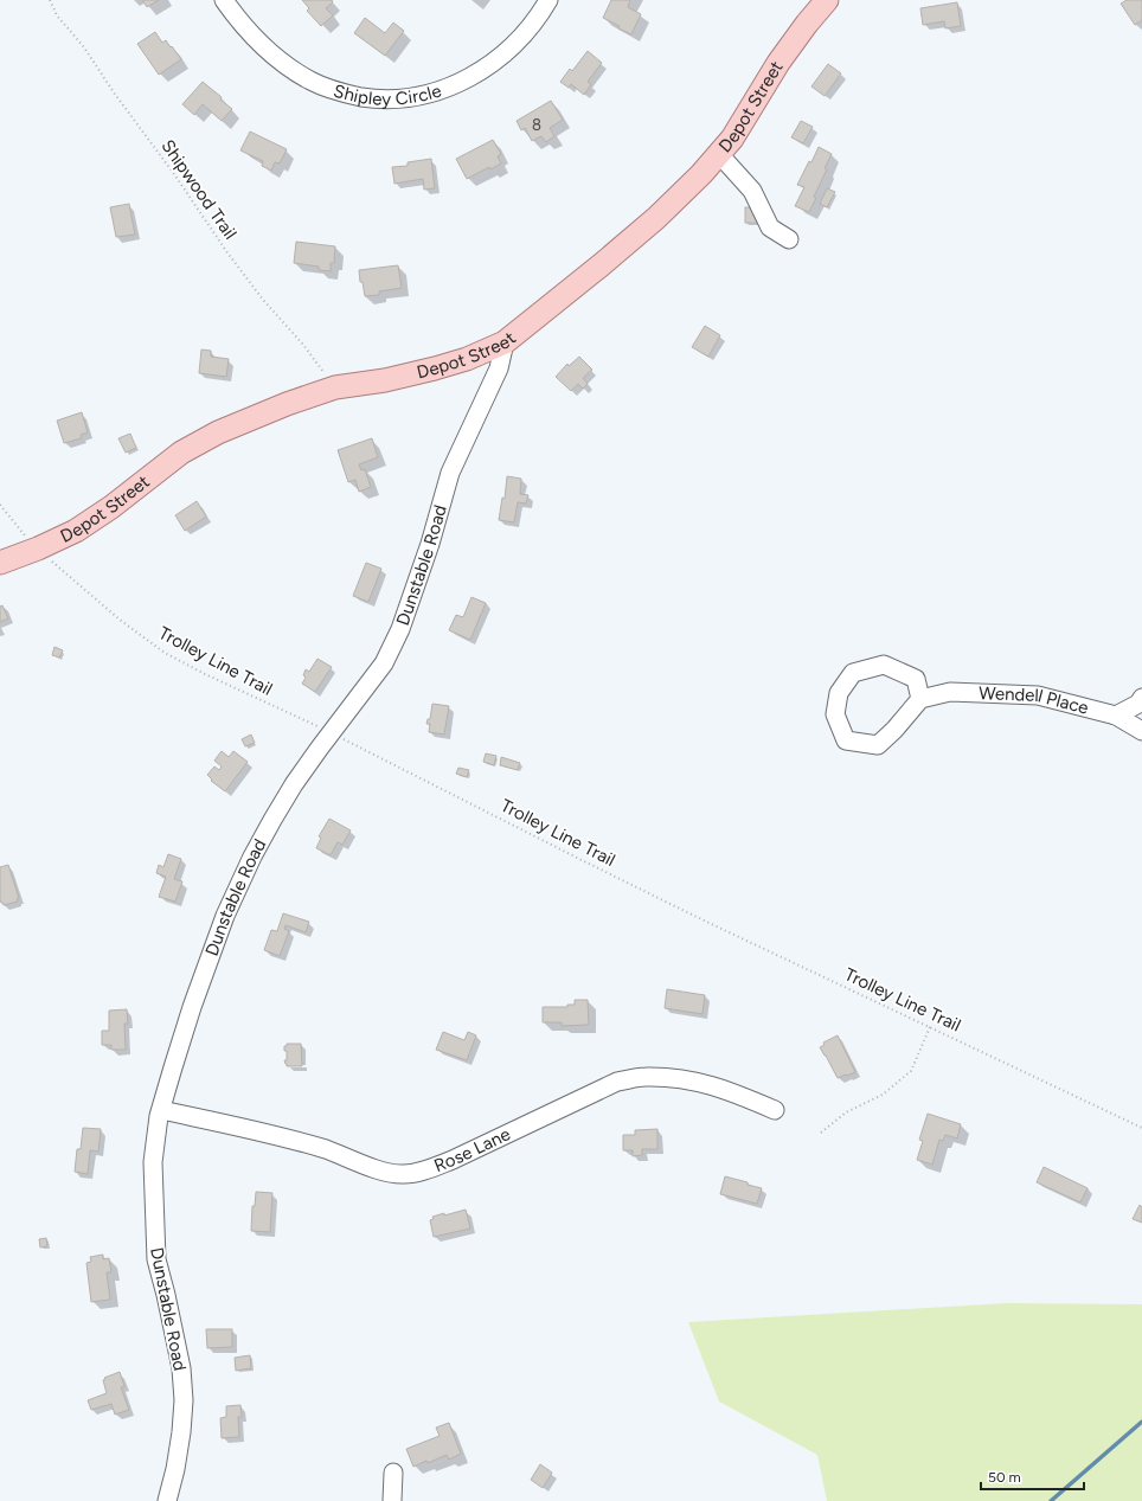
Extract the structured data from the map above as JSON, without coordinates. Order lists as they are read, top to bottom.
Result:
{
  "streets": {
    "main road": ["Depot Street"],
    "street": [
      "Shipley Circle",
      "Dunstable Road",
      "Wendell Place",
      "Rose Lane"
    ],
    "path": ["Shipwood Trail", "Trolley Line Trail"]
  },
  "crossings": [
    ["Depot Street", "Shipwood Trail"],
    ["Depot Street", "Dunstable Road"],
    ["Depot Street", "Trolley Line Trail"],
    ["Dunstable Road", "Trolley Line Trail"],
    ["Dunstable Road", "Rose Lane"]
  ],
  "house_numbers": ["8"],
  "scale_bar": "50 m"
}
